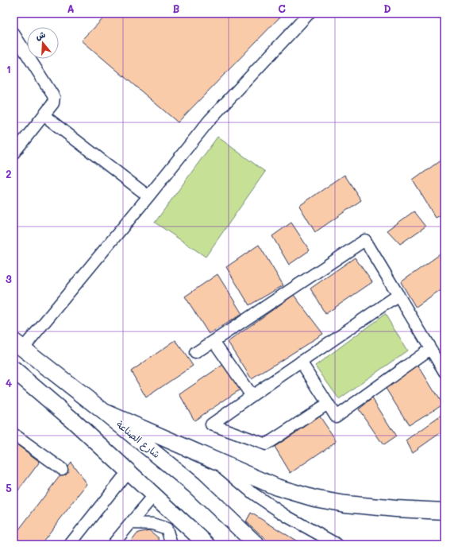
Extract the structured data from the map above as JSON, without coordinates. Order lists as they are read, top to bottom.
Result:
{
  "streets": {
    "street": ["شارع الصناعة"]
  },
  "north": "top",
  "grid": {
    "columns": [
      "A",
      "B",
      "C",
      "D"
    ],
    "rows": [
      "1",
      "2",
      "3",
      "4",
      "5"
    ]
  }
}
